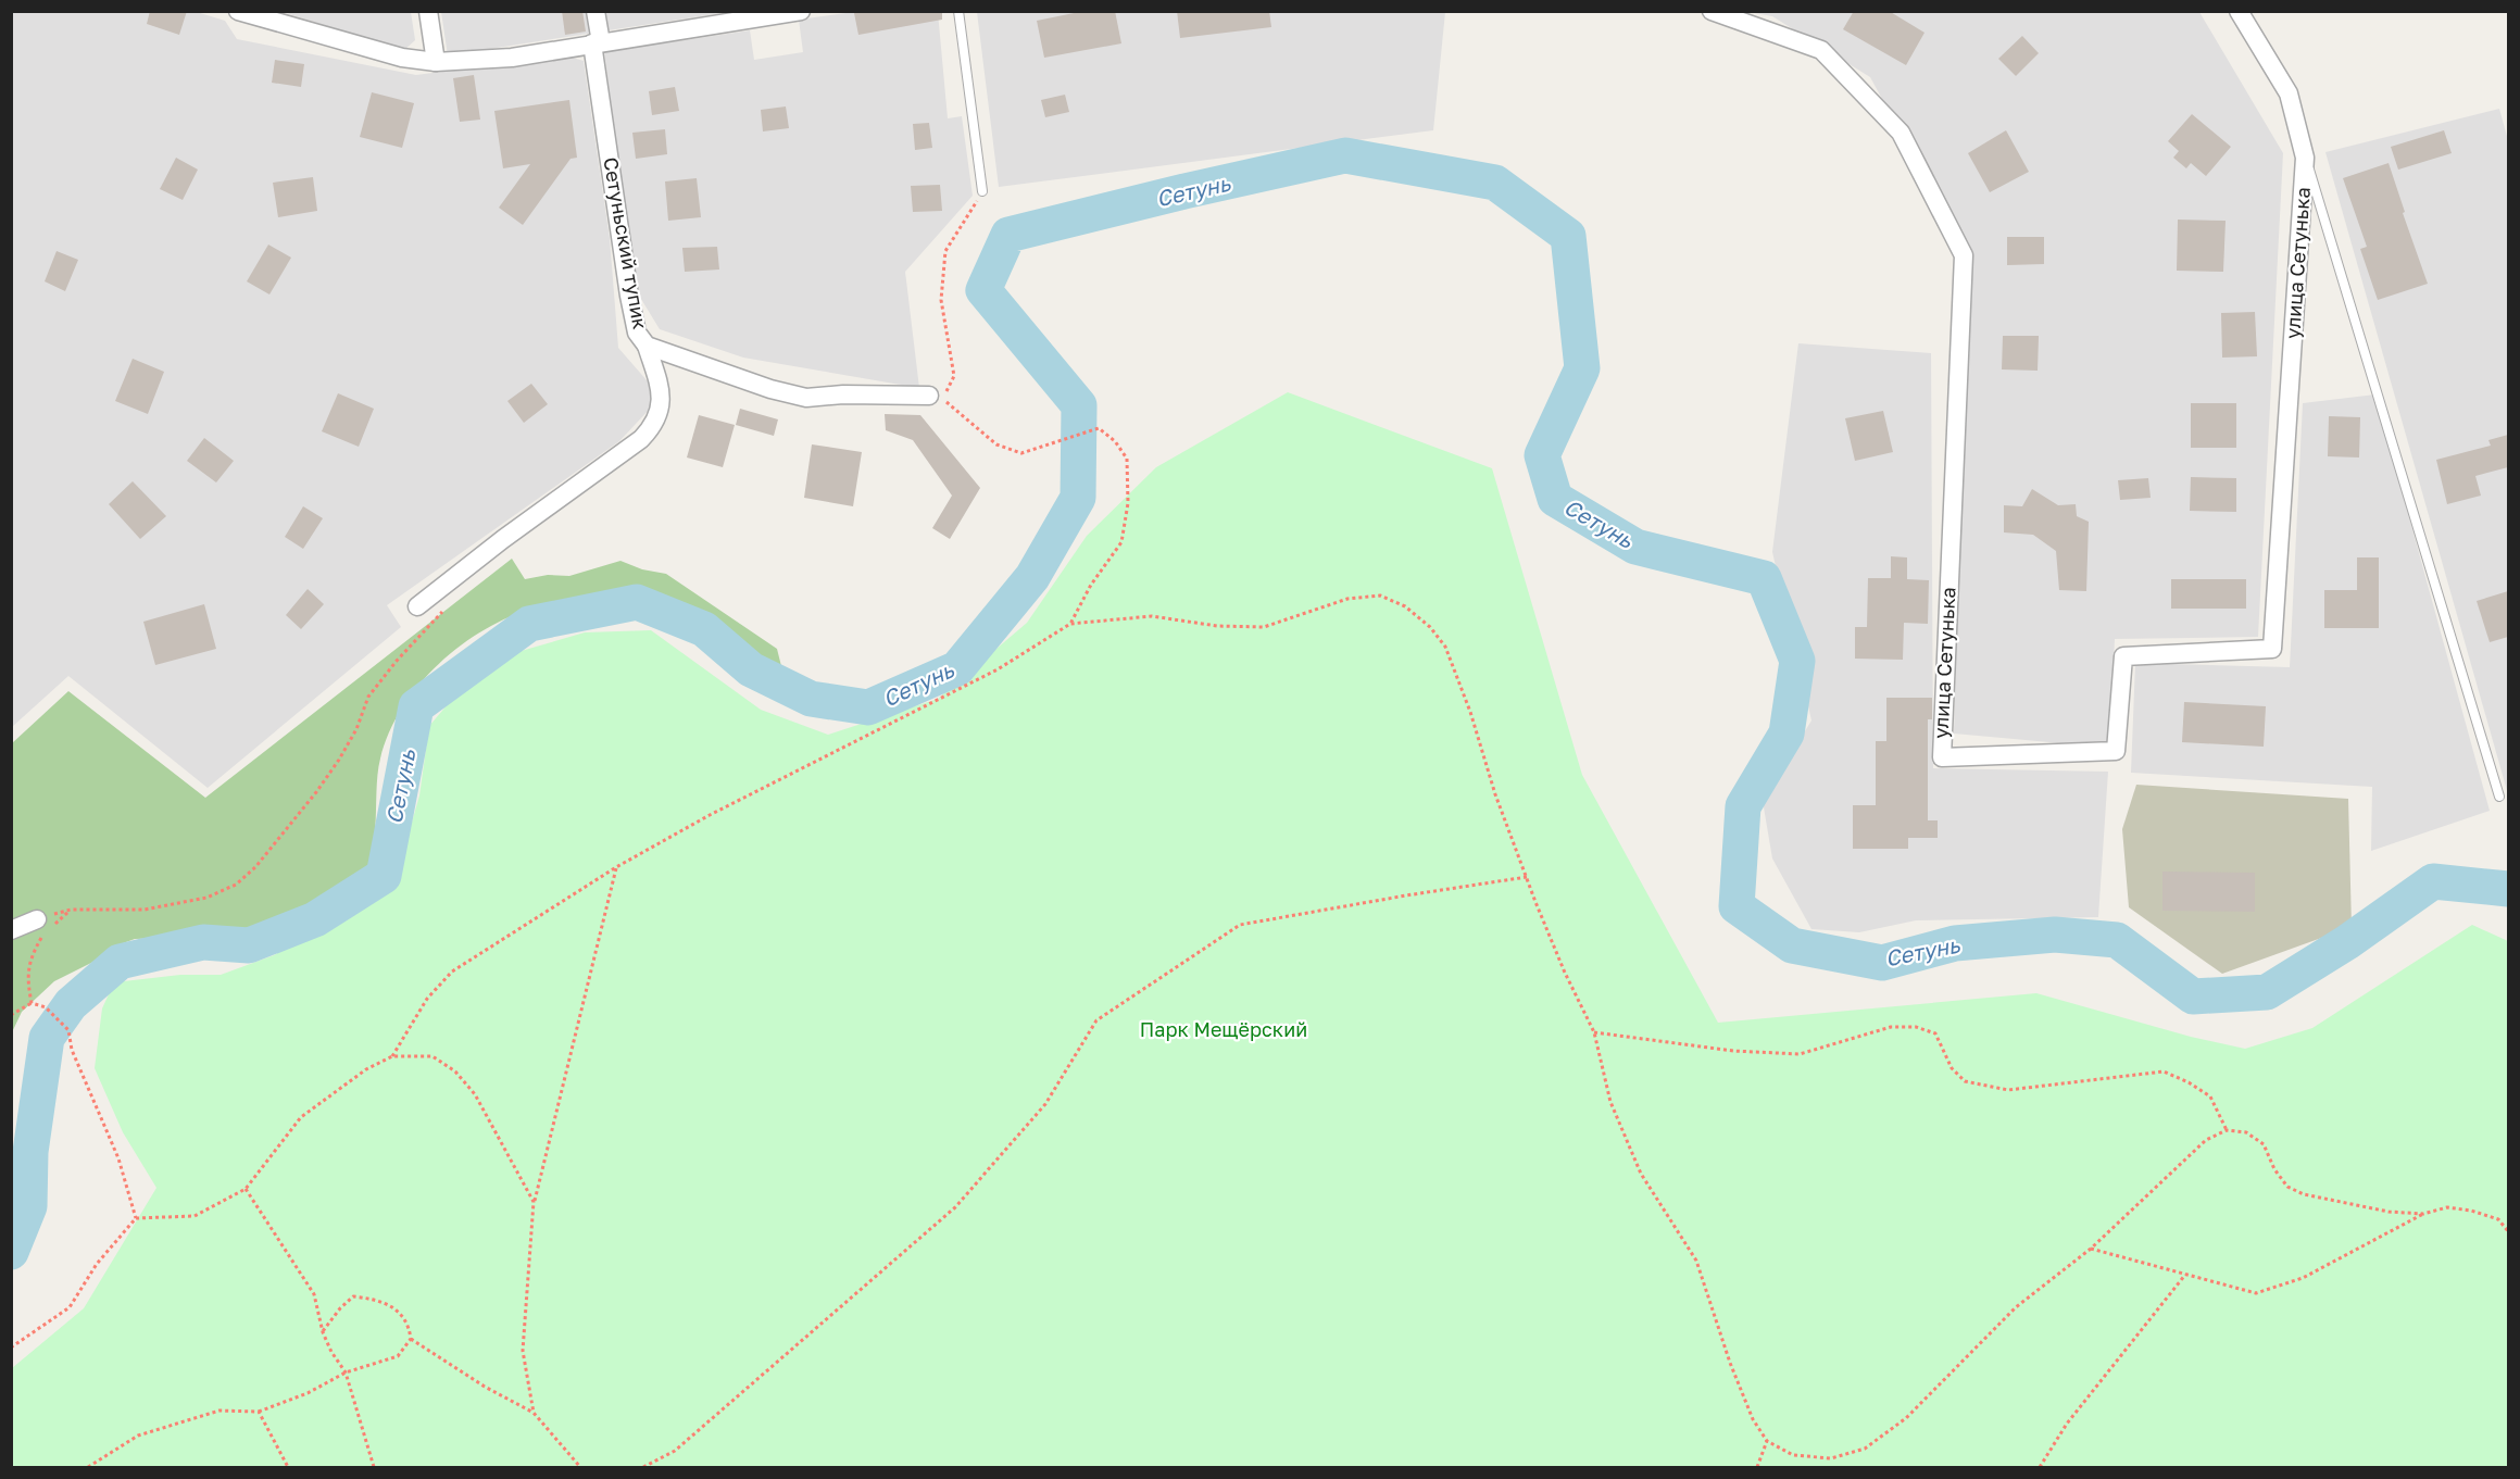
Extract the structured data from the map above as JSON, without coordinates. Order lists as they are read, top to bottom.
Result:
{
  "streets": {
    "street": ["Сетуньский тупик", "улица Сетунька"]
  },
  "water": ["Сетунь"],
  "parks": ["Парк Мещёрский"]
}
